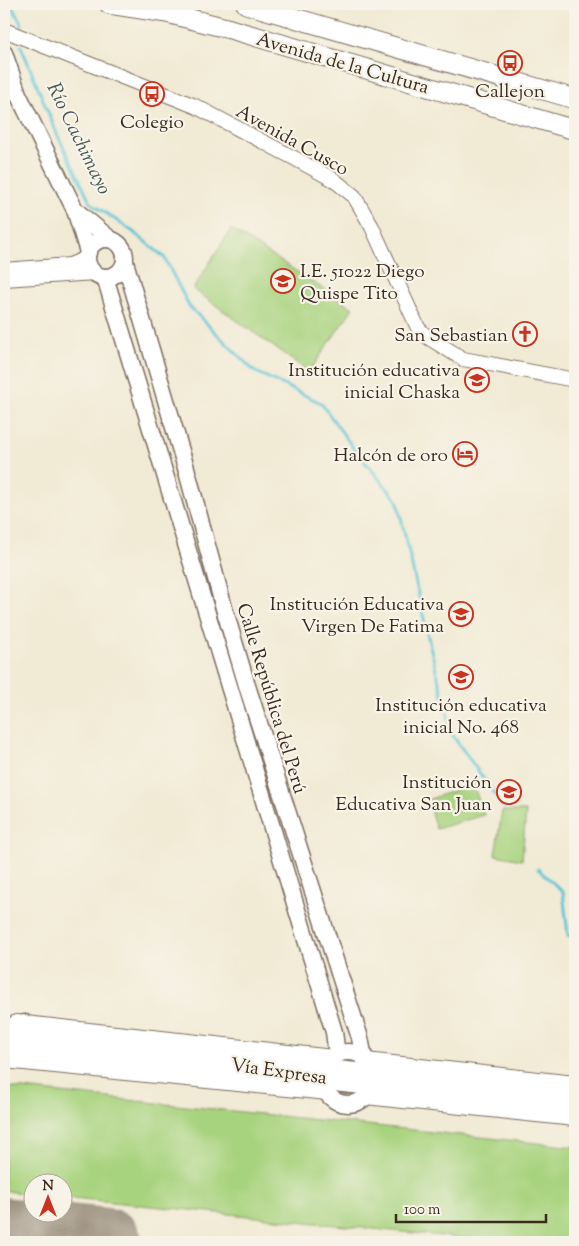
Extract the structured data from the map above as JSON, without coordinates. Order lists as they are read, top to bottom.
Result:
{
  "streets": {
    "highway": ["Avenida de la Cultura"],
    "main road": ["Avenida Cusco", "Calle República del Perú", "Vía Expresa"]
  },
  "crossings": [
    ["Calle República del Perú", "Vía Expresa"]
  ],
  "water": ["Río Cachimayo"],
  "places": {
    "bus stop": ["Callejon", "Colegio"],
    "school or university": [
      "I.E. 51022 Diego Quispe Tito",
      "Institución educativa inicial Chaska",
      "Institución Educativa Virgen De Fatima",
      "Institución educativa inicial No. 468",
      "Institución Educativa San Juan"
    ],
    "church": ["San Sebastian"],
    "hotel": ["Halcón de oro"]
  },
  "scale_bar": "100 m",
  "north": "top"
}
